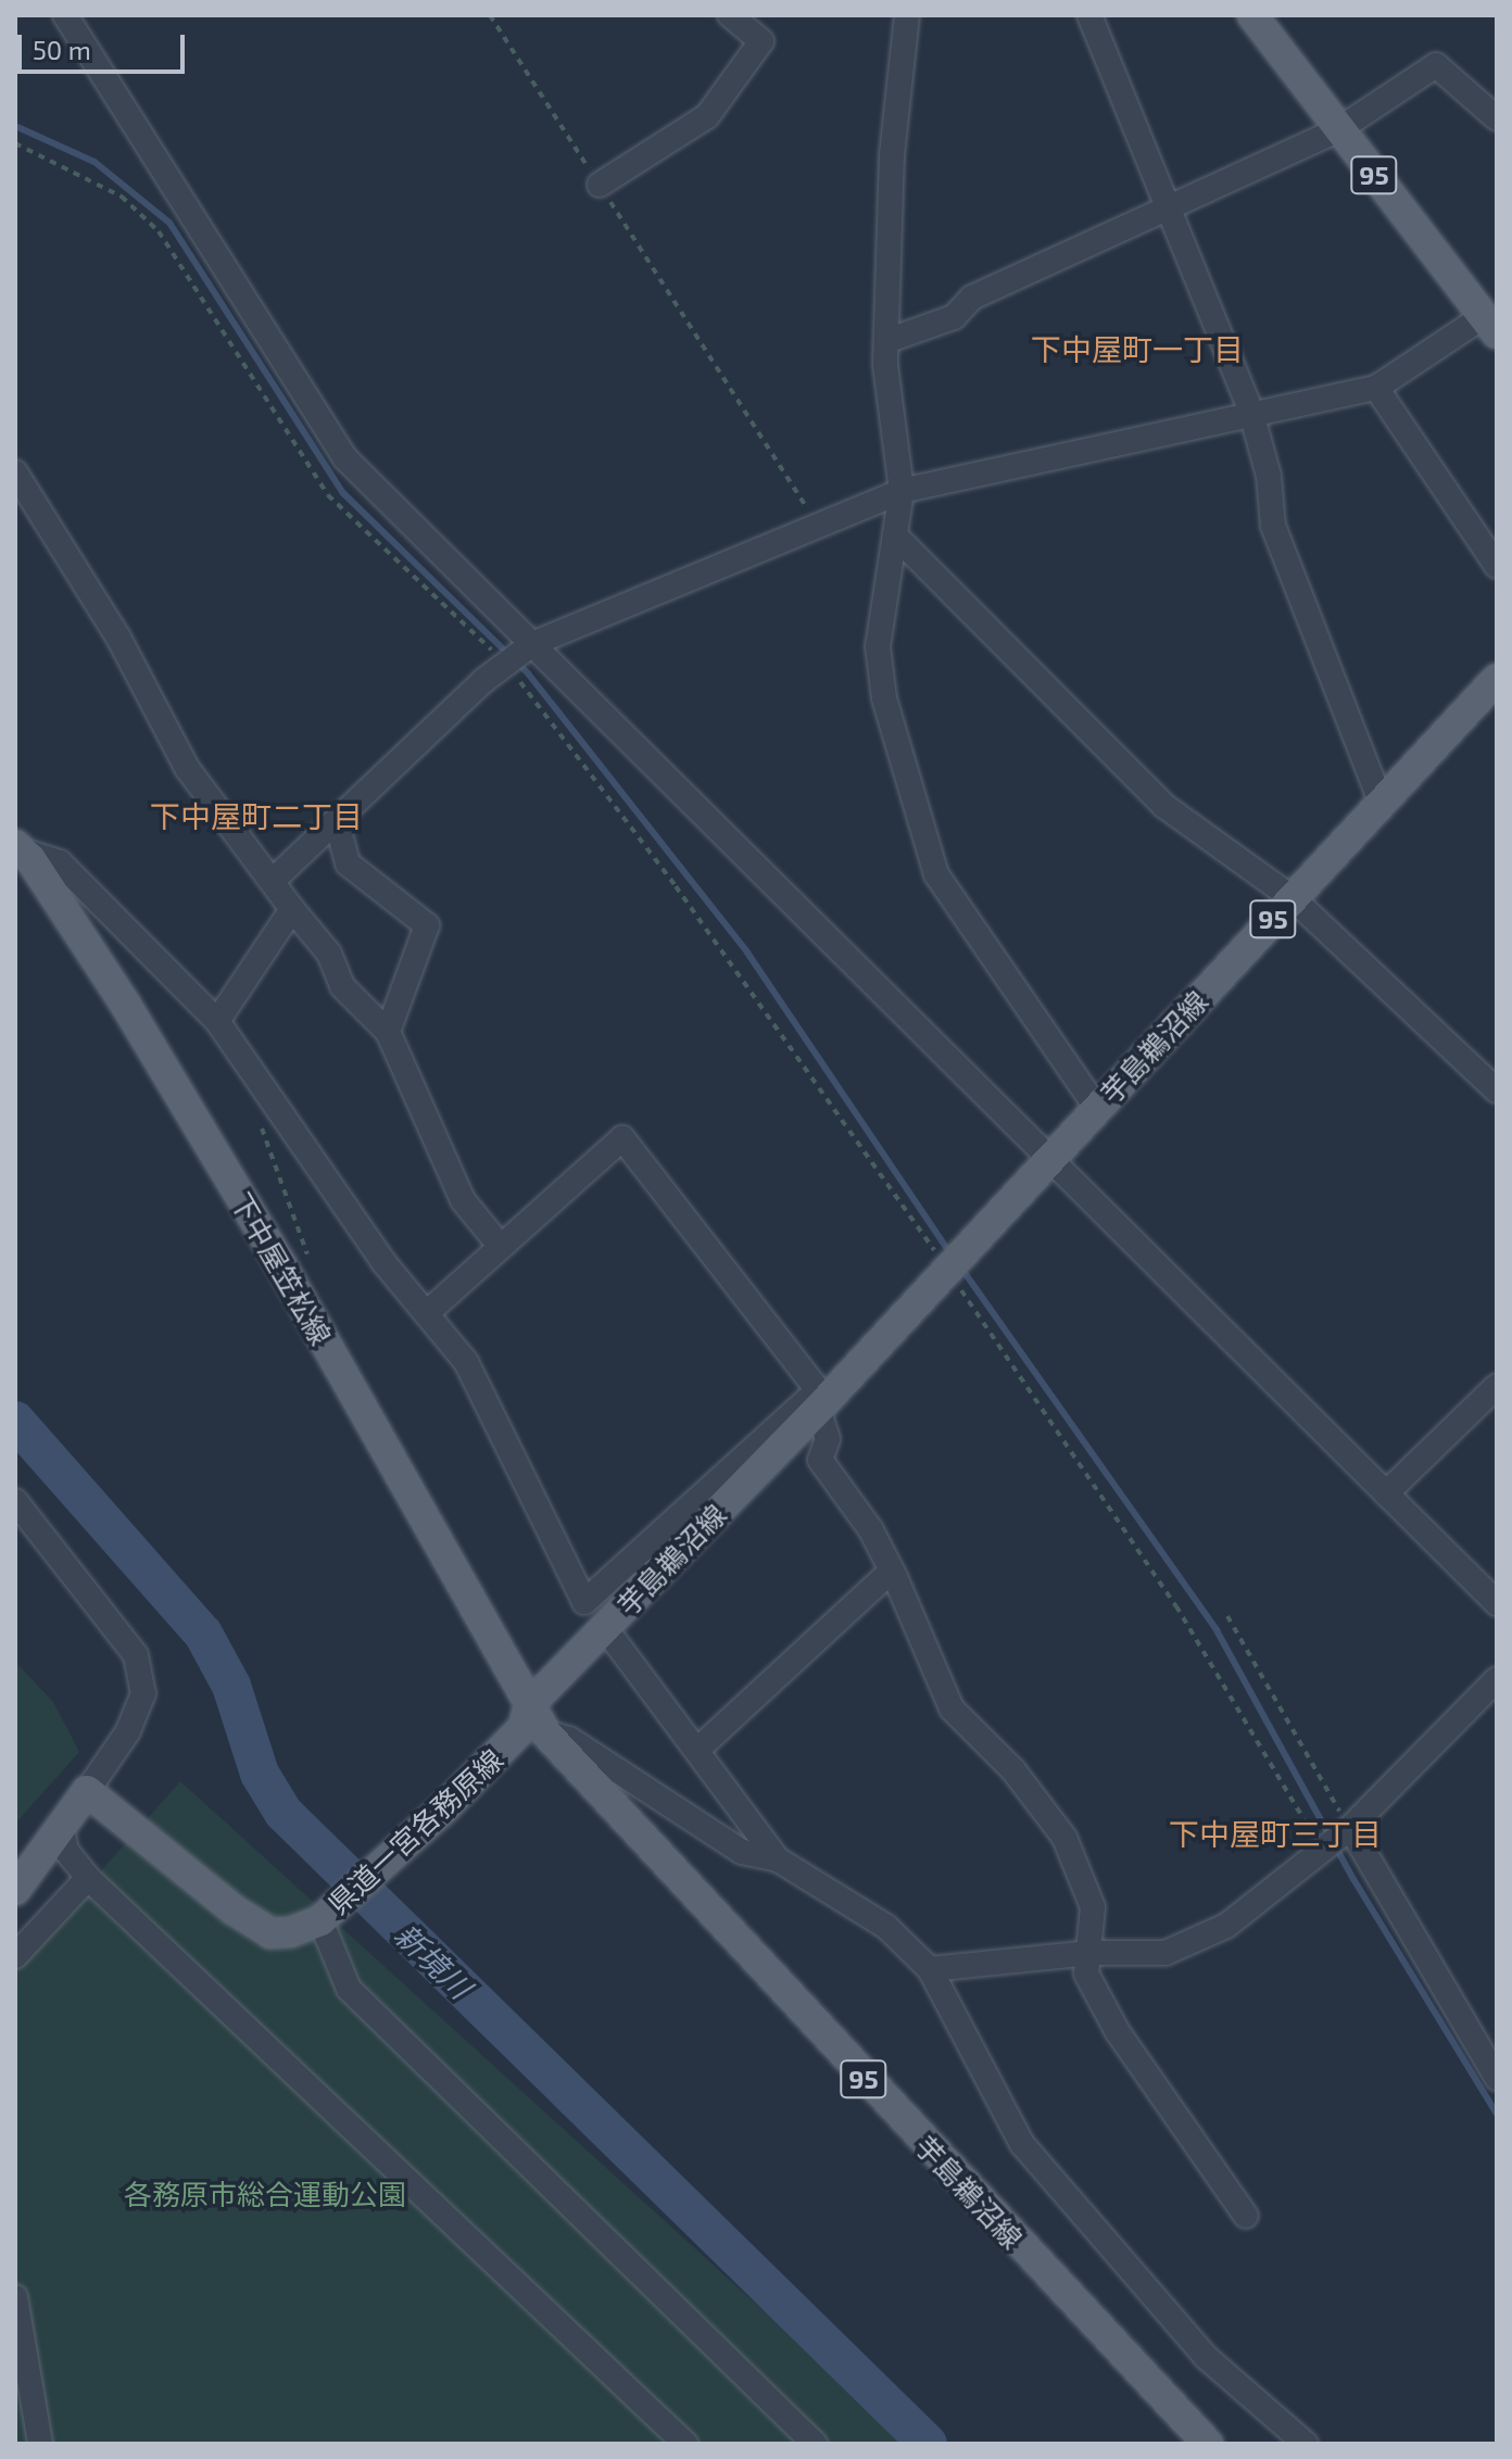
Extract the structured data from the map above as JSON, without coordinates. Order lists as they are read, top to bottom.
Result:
{
  "streets": {
    "main road": [
      "95",
      "芋島鵜沼線",
      "下中屋笠松線",
      "県道一宮各務原線"
    ]
  },
  "crossings": [
    ["芋島鵜沼線", "下中屋笠松線"],
    ["芋島鵜沼線", "県道一宮各務原線"],
    ["下中屋笠松線", "県道一宮各務原線"]
  ],
  "districts": ["下中屋町一丁目", "下中屋町二丁目", "下中屋町三丁目"],
  "water": ["新境川"],
  "parks": ["各務原市総合運動公園"],
  "scale_bar": "50 m"
}
